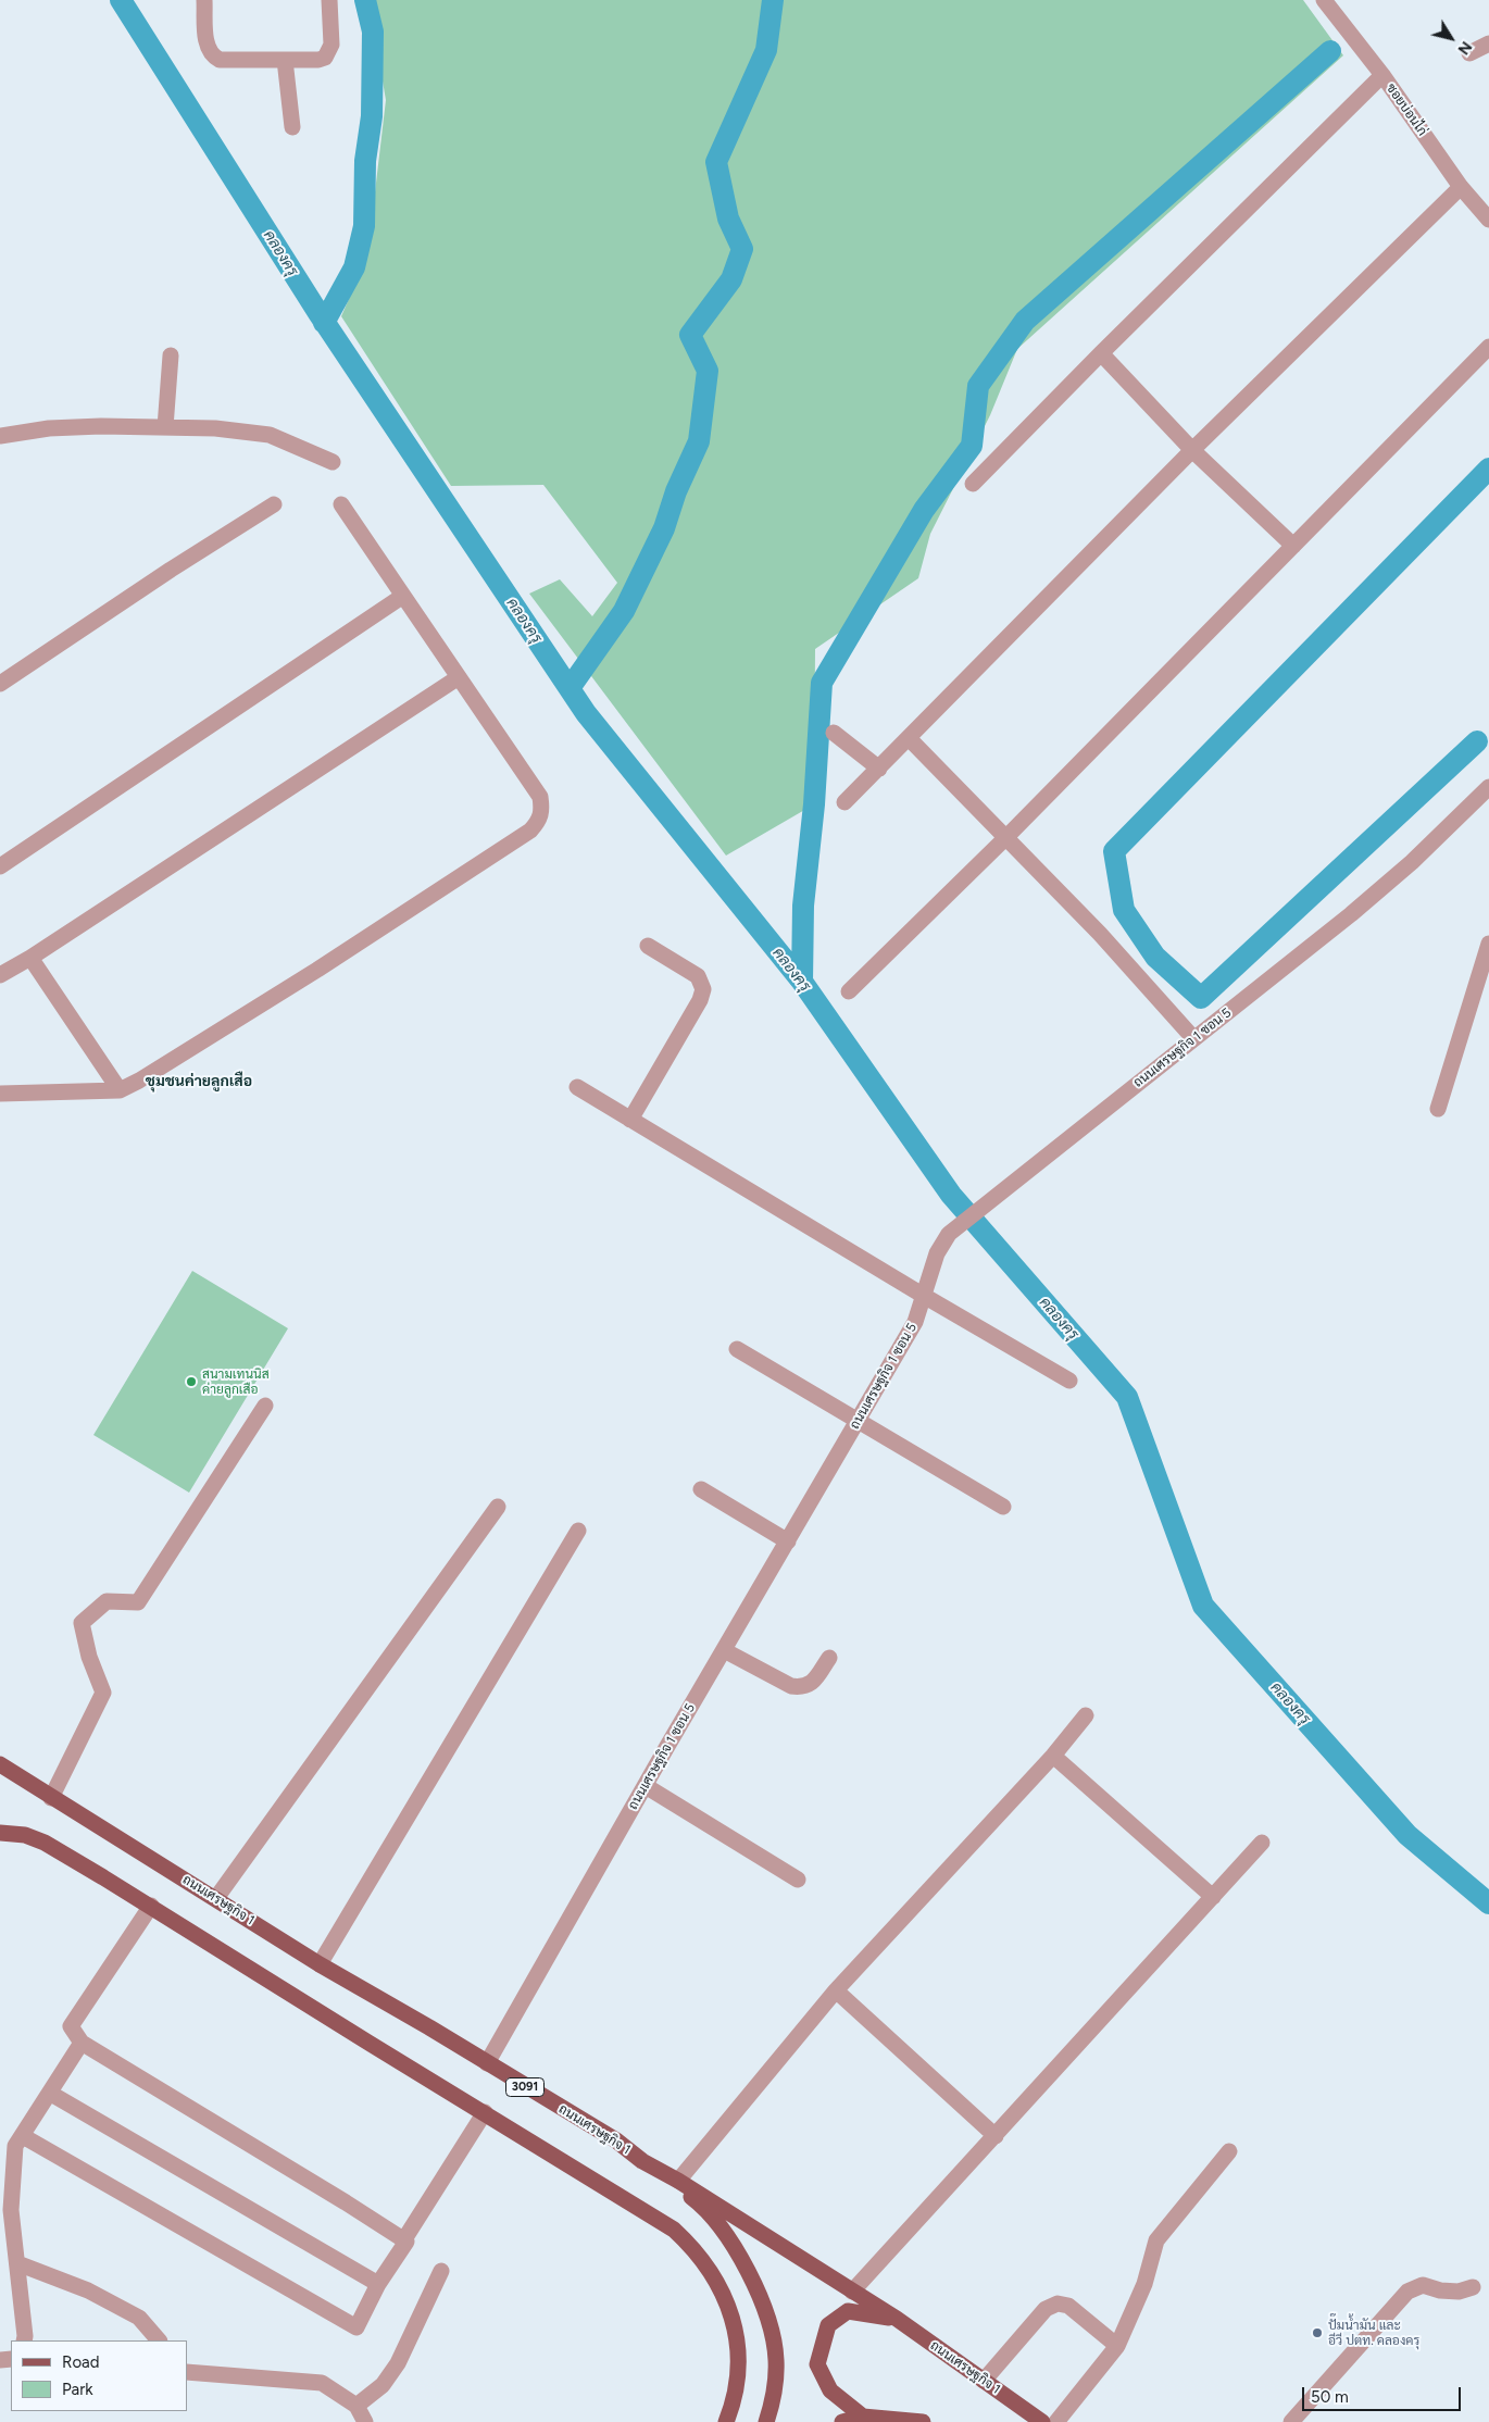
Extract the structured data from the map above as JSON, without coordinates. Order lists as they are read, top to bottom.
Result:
{
  "streets": {
    "main road": ["ถนนเศรษฐกิจ 1", "3091"],
    "street": ["ซอยบ่อนไก่", "ถนนเศรษฐกิจ 1 ซอน 5"]
  },
  "crossings": [
    ["ถนนเศรษฐกิจ 1 ซอน 5", "ถนนเศรษฐกิจ 1"]
  ],
  "districts": ["ชุมชนค่ายลูกเสือ"],
  "water": ["คลองครุ"],
  "places": ["สนามเทนนิส ค่ายลูกเสือ", "ปั๊มน้ำมัน และ อีวี ปตท. คลองครุ"],
  "legend": ["Road", "Park"],
  "scale_bar": "50 m",
  "north": "bottom right"
}
